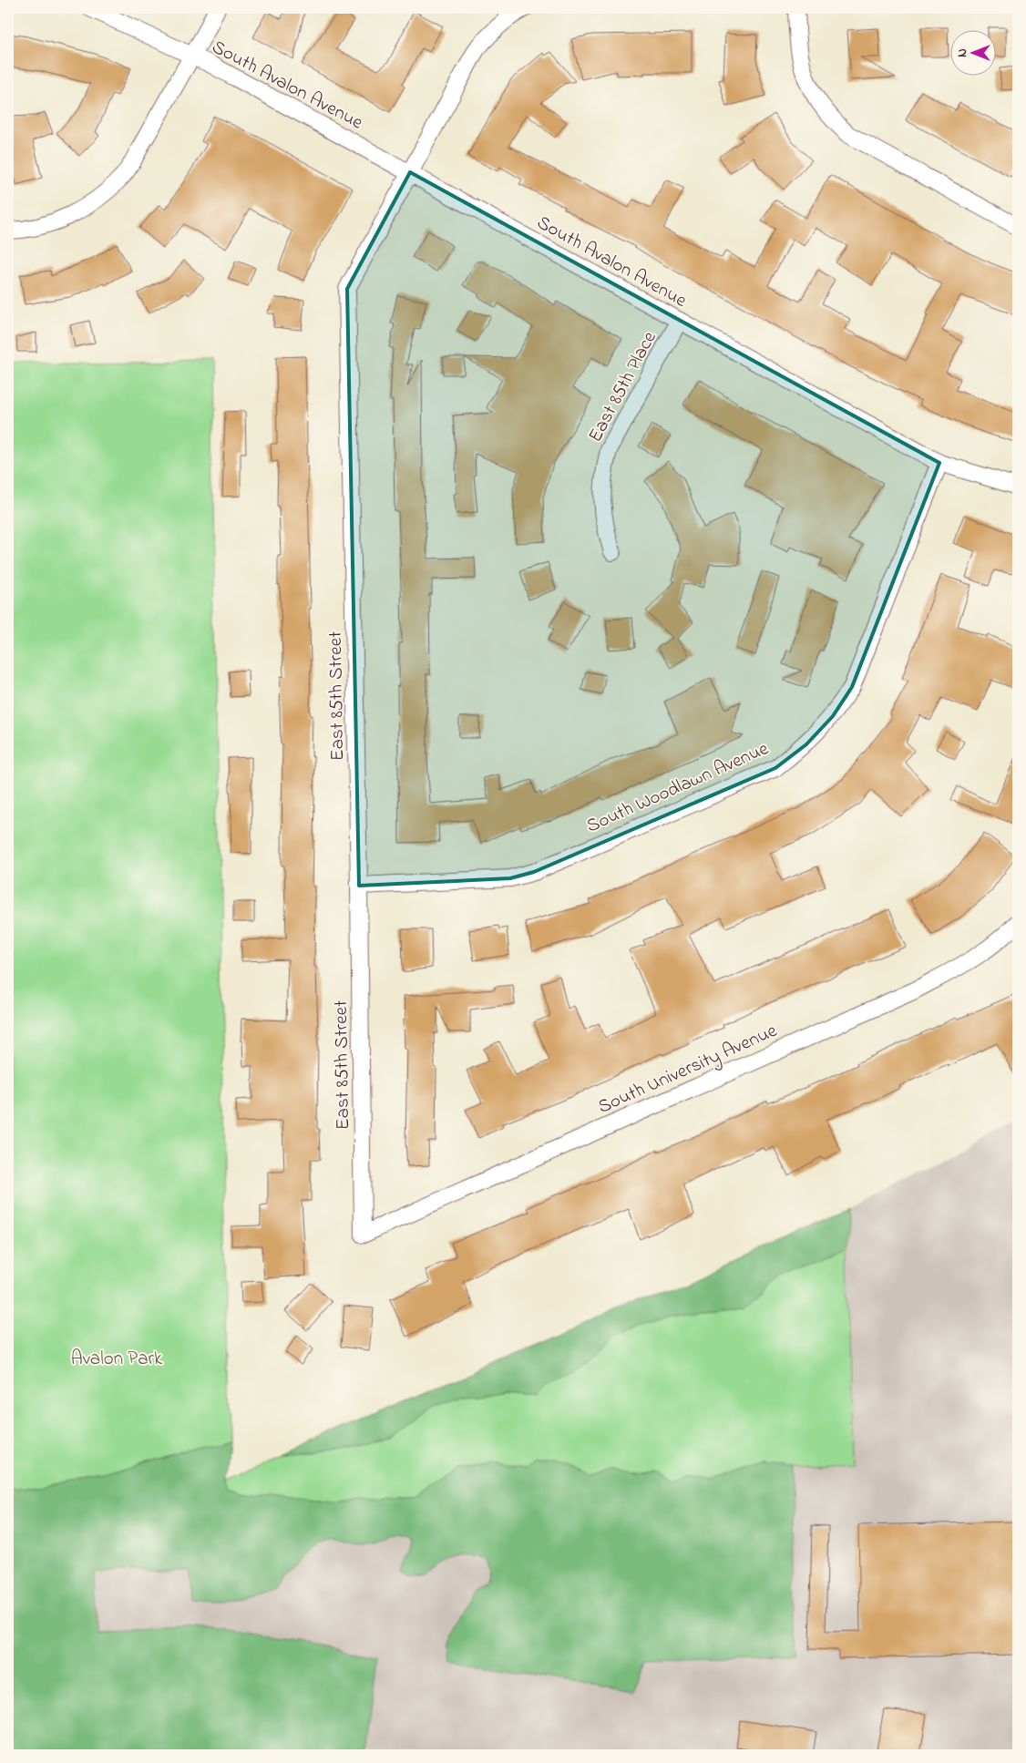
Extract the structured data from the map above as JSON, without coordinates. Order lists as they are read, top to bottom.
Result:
{
  "streets": {
    "street": [
      "South Avalon Avenue",
      "East 85th Place",
      "East 85th Street",
      "South Woodlawn Avenue",
      "South University Avenue"
    ]
  },
  "crossings": [
    ["South Avalon Avenue", "East 85th Place"],
    ["South Avalon Avenue", "East 85th Street"],
    ["South Avalon Avenue", "South Woodlawn Avenue"],
    ["East 85th Street", "South Woodlawn Avenue"],
    ["East 85th Street", "South University Avenue"]
  ],
  "parks": ["Avalon Park"],
  "north": "left"
}
